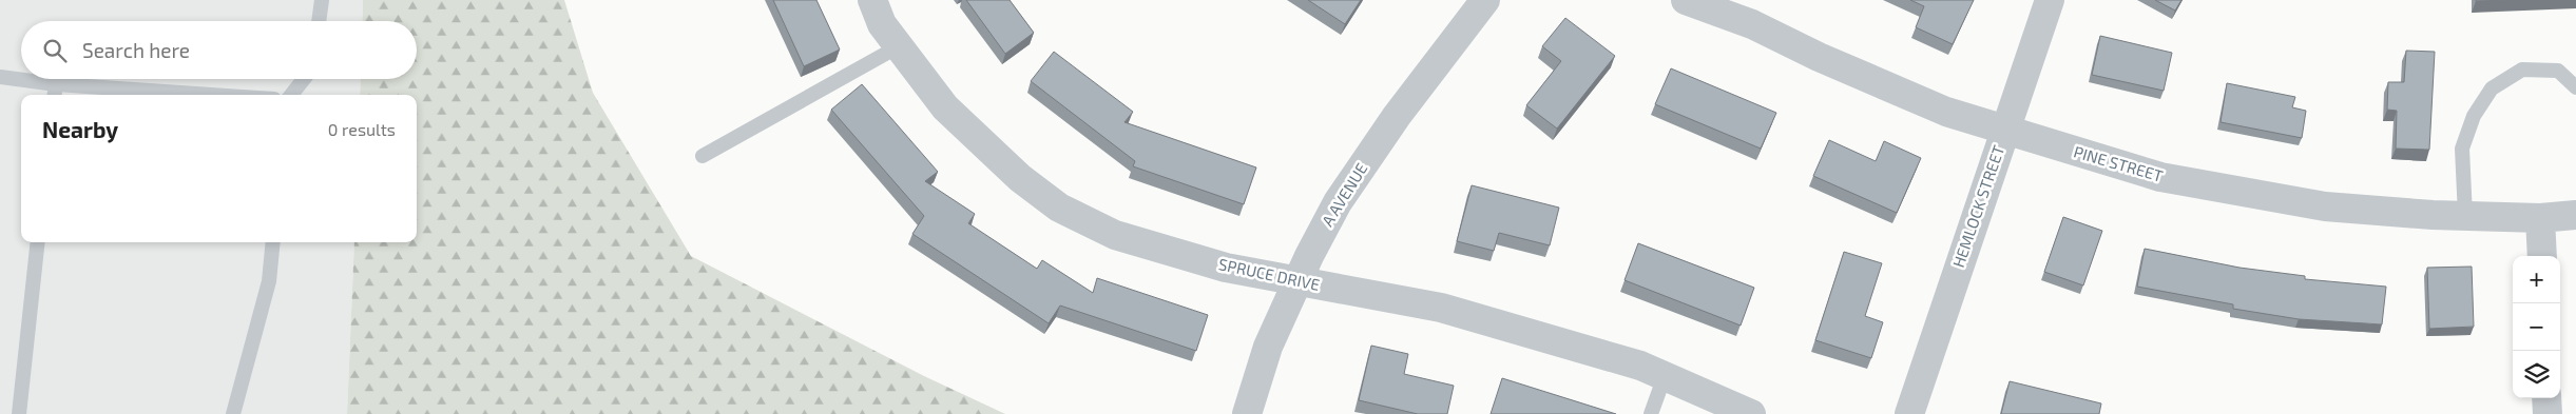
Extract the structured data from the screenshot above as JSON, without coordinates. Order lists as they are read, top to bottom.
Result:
{
  "streets": {
    "street": [
      "PINE STREET",
      "A AVENUE",
      "HEMLOCK STREET",
      "SPRUCE DRIVE"
    ]
  },
  "crossings": [
    ["PINE STREET", "HEMLOCK STREET"],
    ["A AVENUE", "SPRUCE DRIVE"]
  ],
  "page": {
    "search": "Search here",
    "heading": ["Nearby", "0 results"],
    "map_buttons": ["+", "−"]
  }
}
